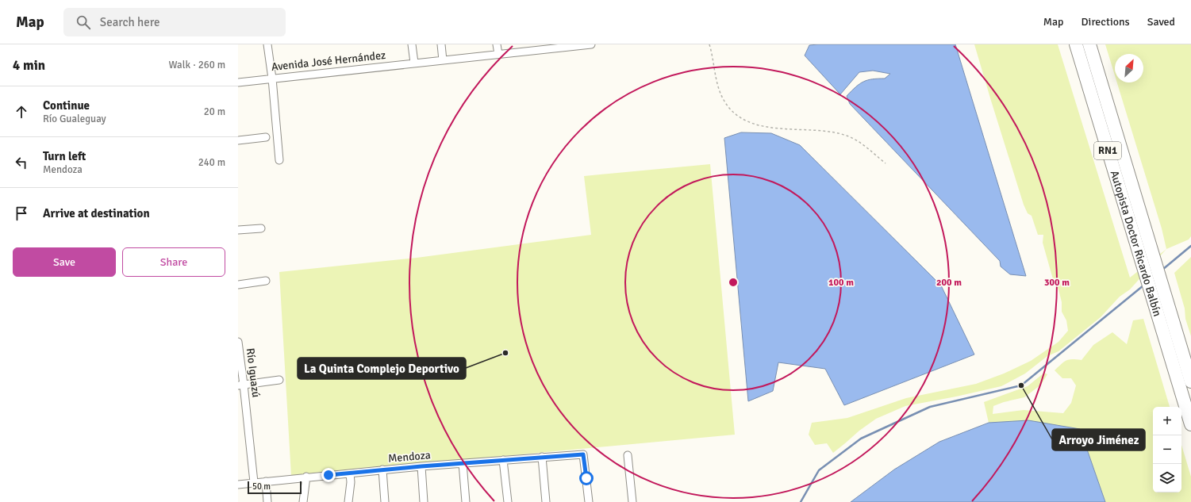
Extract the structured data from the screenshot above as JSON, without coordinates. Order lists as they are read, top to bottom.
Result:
{
  "streets": {
    "highway": ["RN1", "Autopista Doctor Ricardo Balbín"],
    "street": ["Avenida José Hernández", "Río Iguazú", "Mendoza"]
  },
  "crossings": [
    ["Río Iguazú", "Mendoza"]
  ],
  "places": ["La Quinta Complejo Deportivo", "Arroyo Jiménez"],
  "scale_bar": "50 m",
  "north": "top right",
  "page": {
    "header": "Map",
    "search": "Search here",
    "nav": ["Map", "Directions", "Saved"],
    "heading": ["4 min", "Walk · 260 m"],
    "list": [
      ["Continue", "Río Gualeguay", "20 m"],
      ["Turn left", "Mendoza", "240 m"],
      "Arrive at destination"
    ],
    "buttons": ["Save", "Share"],
    "map_buttons": ["+", "−"],
    "scale": "50 m"
  },
  "rings": ["100 m", "200 m", "300 m"]
}
